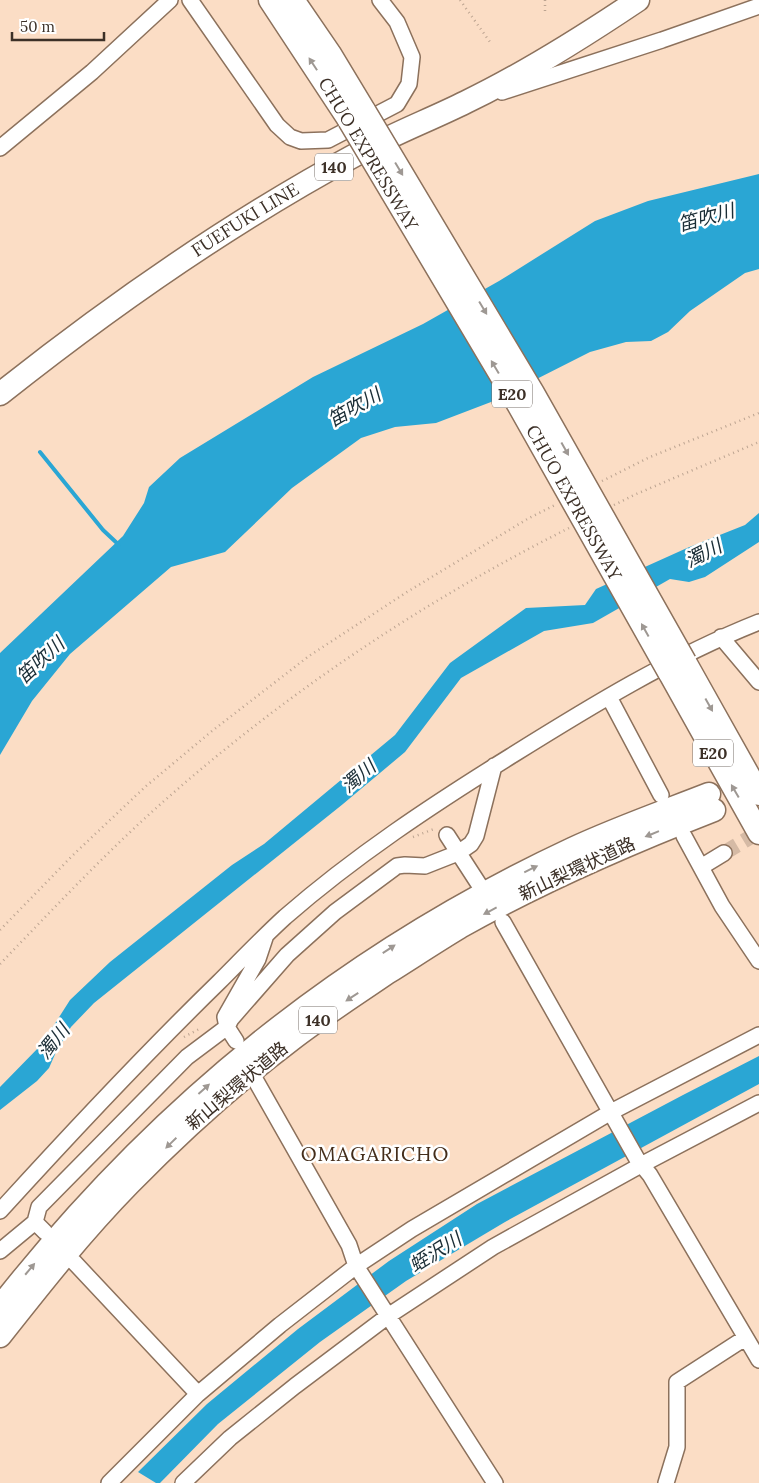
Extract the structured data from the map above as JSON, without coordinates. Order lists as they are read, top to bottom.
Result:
{
  "streets": {
    "highway": [
      "CHUO EXPRESSWAY",
      "140",
      "FUEFUKI LINE",
      "E20",
      "新山梨環状道路"
    ]
  },
  "districts": ["OMAGARICHO"],
  "water": ["笛吹川", "濁川", "蛭沢川"],
  "scale_bar": "50 m"
}
